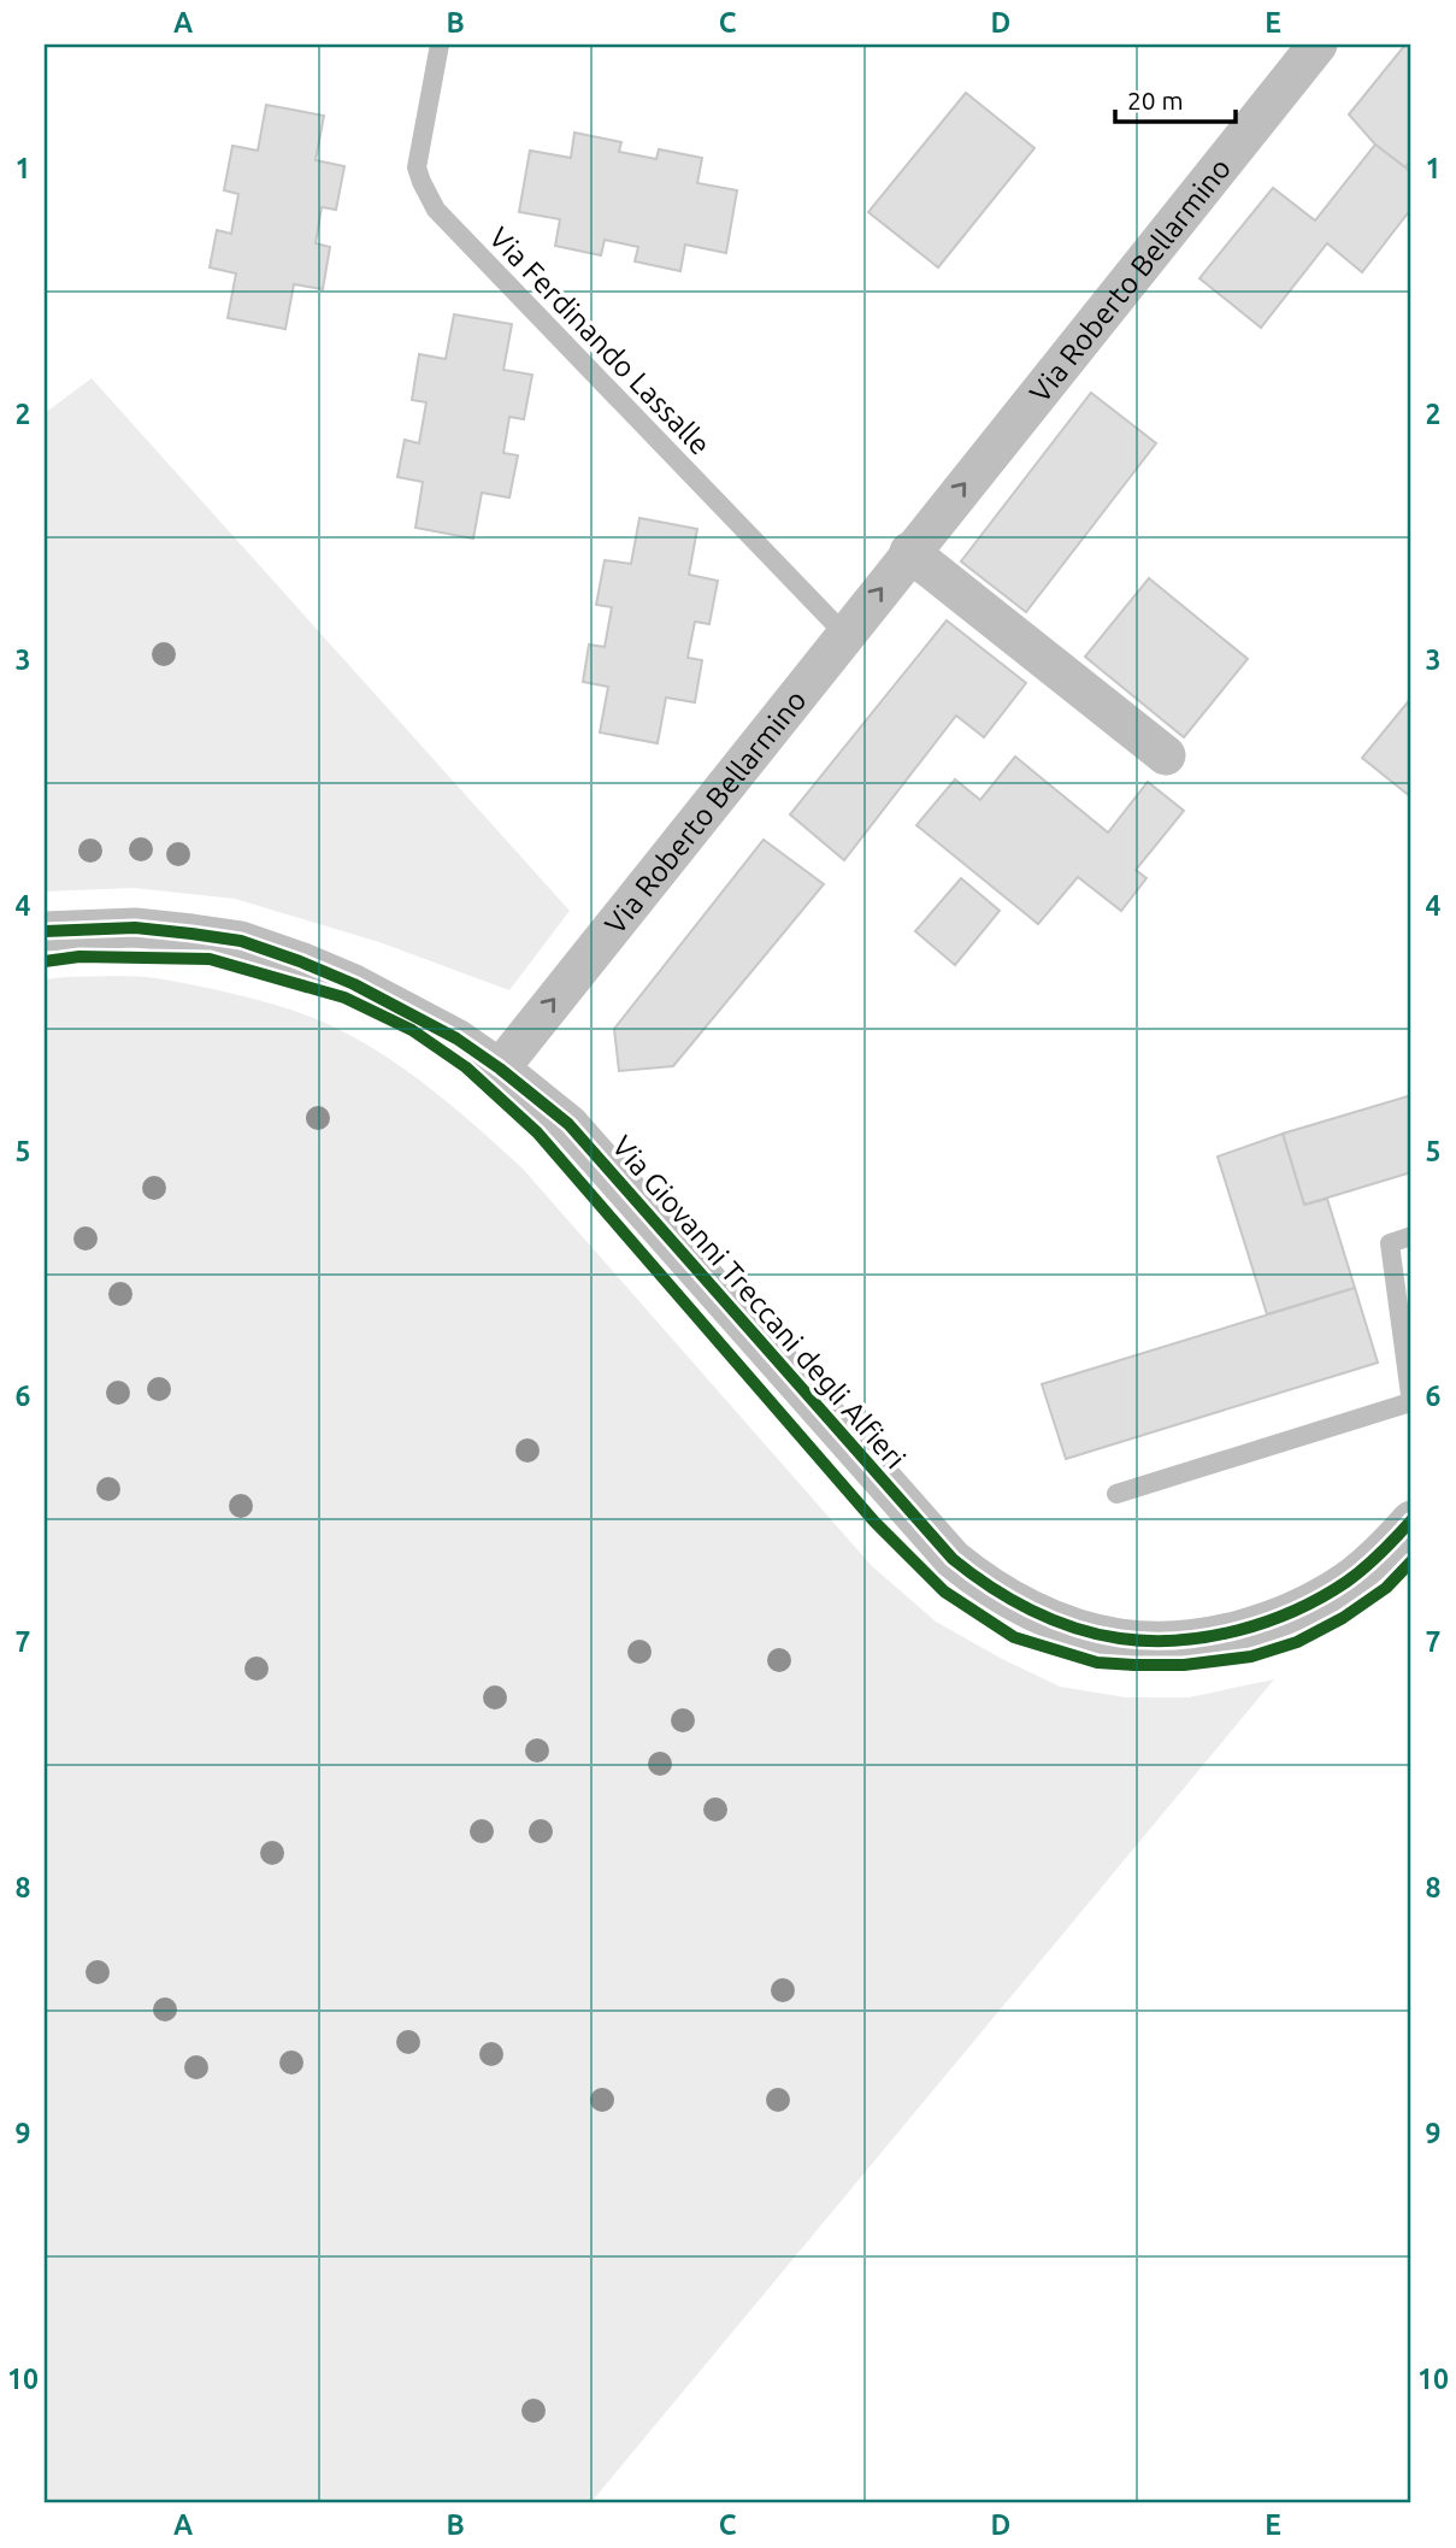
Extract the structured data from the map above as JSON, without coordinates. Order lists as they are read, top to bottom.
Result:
{
  "streets": {
    "street": ["Via Roberto Bellarmino", "Via Giovanni Treccani degli Alfieri"],
    "lane": ["Via Ferdinando Lassalle"]
  },
  "crossings": [
    ["Via Roberto Bellarmino", "Via Ferdinando Lassalle"],
    ["Via Roberto Bellarmino", "Via Giovanni Treccani degli Alfieri"]
  ],
  "one_way": ["Via Roberto Bellarmino"],
  "scale_bar": "20 m",
  "grid": {
    "columns": [
      "A",
      "B",
      "C",
      "D",
      "E"
    ],
    "rows": [
      "1",
      "2",
      "3",
      "4",
      "5",
      "6",
      "7",
      "8",
      "9",
      "10"
    ]
  }
}
